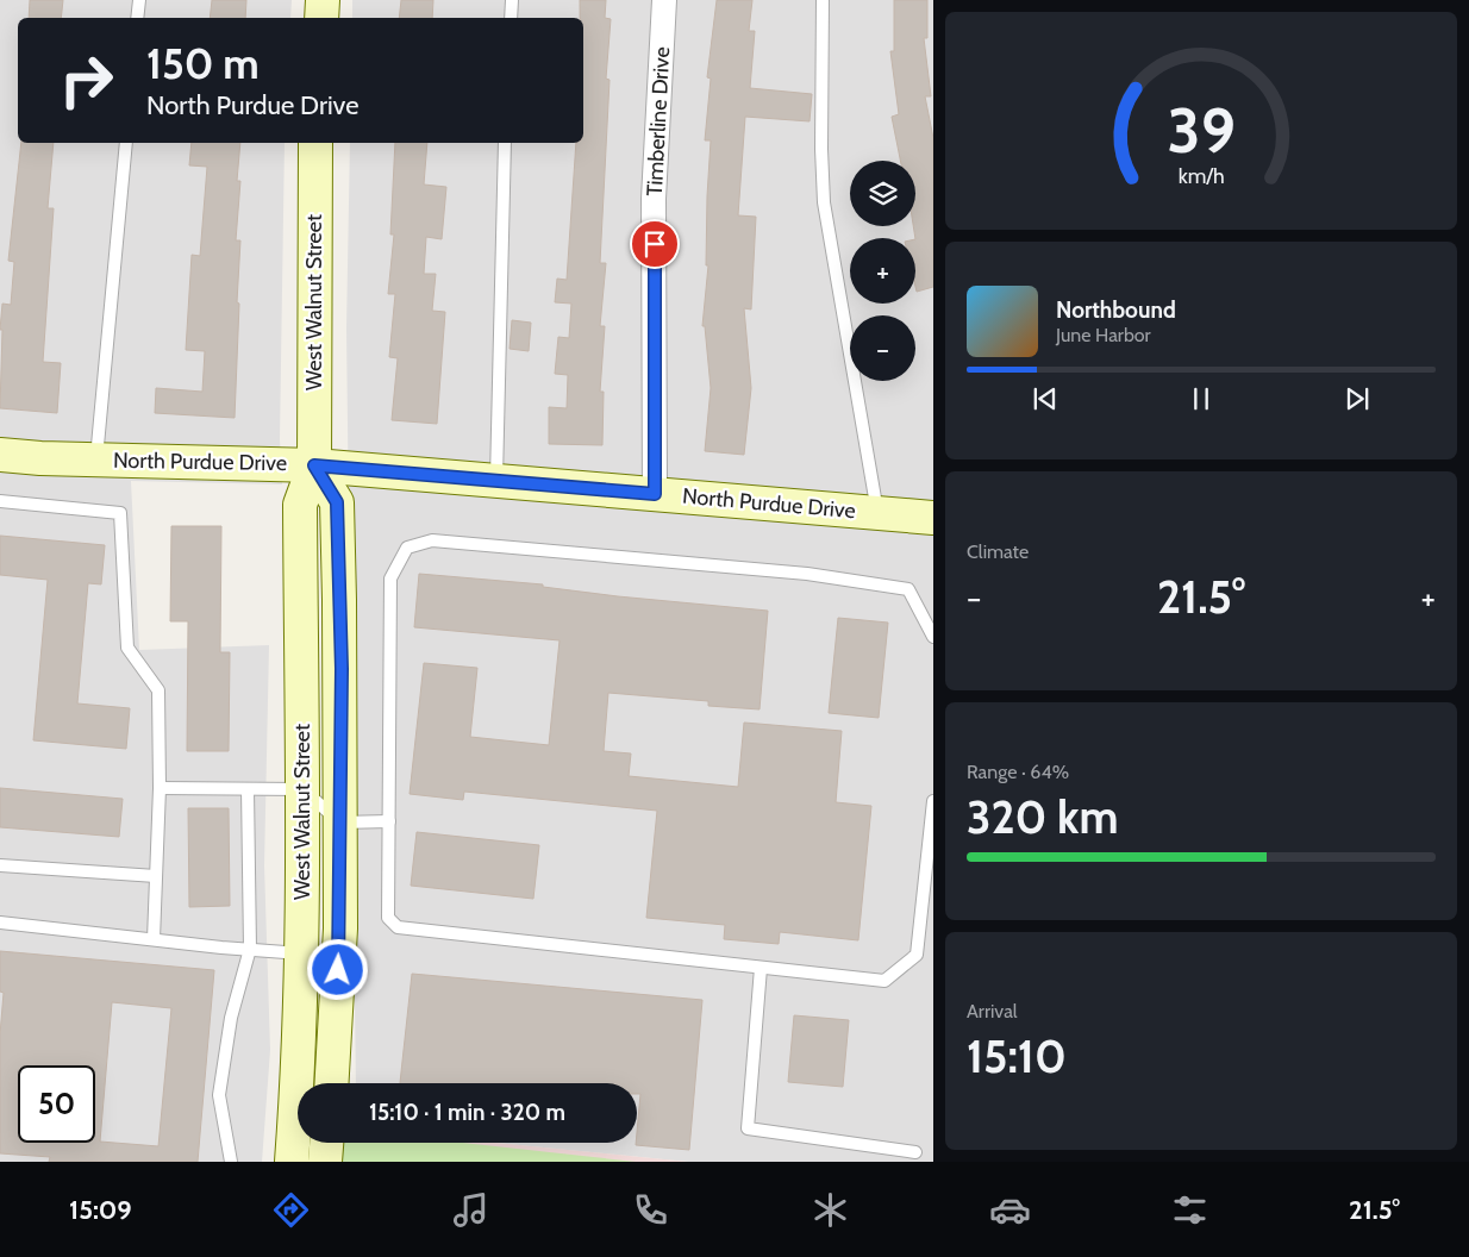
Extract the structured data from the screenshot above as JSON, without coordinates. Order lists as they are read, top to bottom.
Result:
{
  "streets": {
    "main road": ["West Walnut Street", "North Purdue Drive"],
    "street": ["Timberline Drive"]
  },
  "crossings": [
    ["Timberline Drive", "North Purdue Drive"],
    ["West Walnut Street", "North Purdue Drive"]
  ],
  "page": {
    "turn": ["150 m", "North Purdue Drive"],
    "map_buttons": ["+", "−"],
    "song": ["Northbound", "June Harbor"],
    "tile": [
      "Climate",
      ["Range · 64%", "320 km"],
      ["Arrival", "15:10"]
    ],
    "heat": ["−", "21.5°", "+"],
    "limit": "50",
    "trip": "15:10 · 1 min · 320 m",
    "tabs": ["15:09", "21.5°"],
    "gauge": ["39", "km/h"]
  }
}
